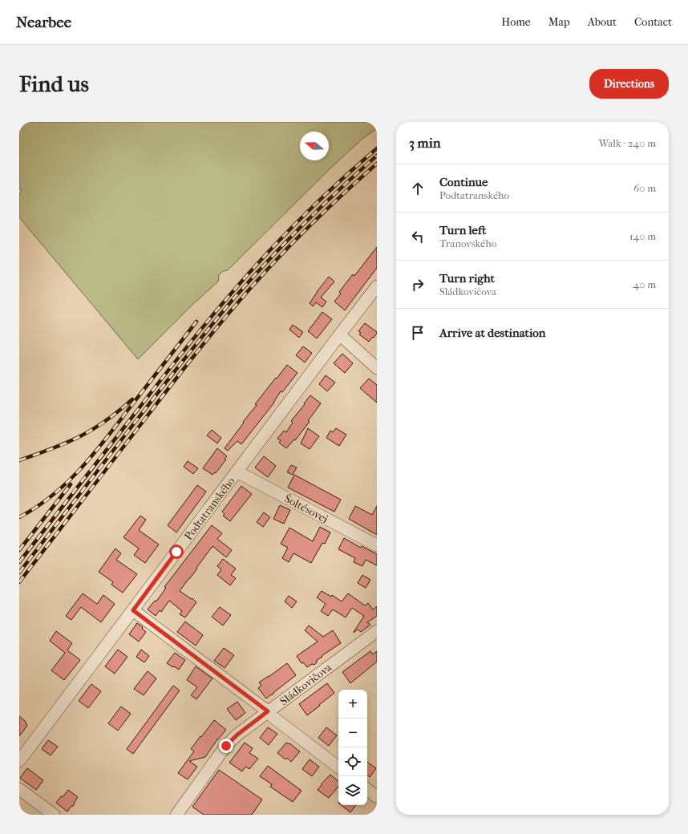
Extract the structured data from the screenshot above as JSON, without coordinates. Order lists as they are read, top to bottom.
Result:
{
  "streets": {
    "street": ["Podtatranského", "Šoltésovej", "Sládkovičova"]
  },
  "crossings": [
    ["Podtatranského", "Šoltésovej"]
  ],
  "north": "left",
  "page": {
    "header": "Nearbee",
    "nav": [
      "Home",
      "Map",
      "About",
      "Contact"
    ],
    "buttons": "Directions",
    "title": "Find us",
    "heading": ["3 min", "Walk · 240 m"],
    "list": [
      ["Continue", "Podtatranského", "60 m"],
      ["Turn left", "Tranovského", "140 m"],
      ["Turn right", "Sládkovičova", "40 m"],
      "Arrive at destination"
    ],
    "map_buttons": ["+", "−"]
  }
}
